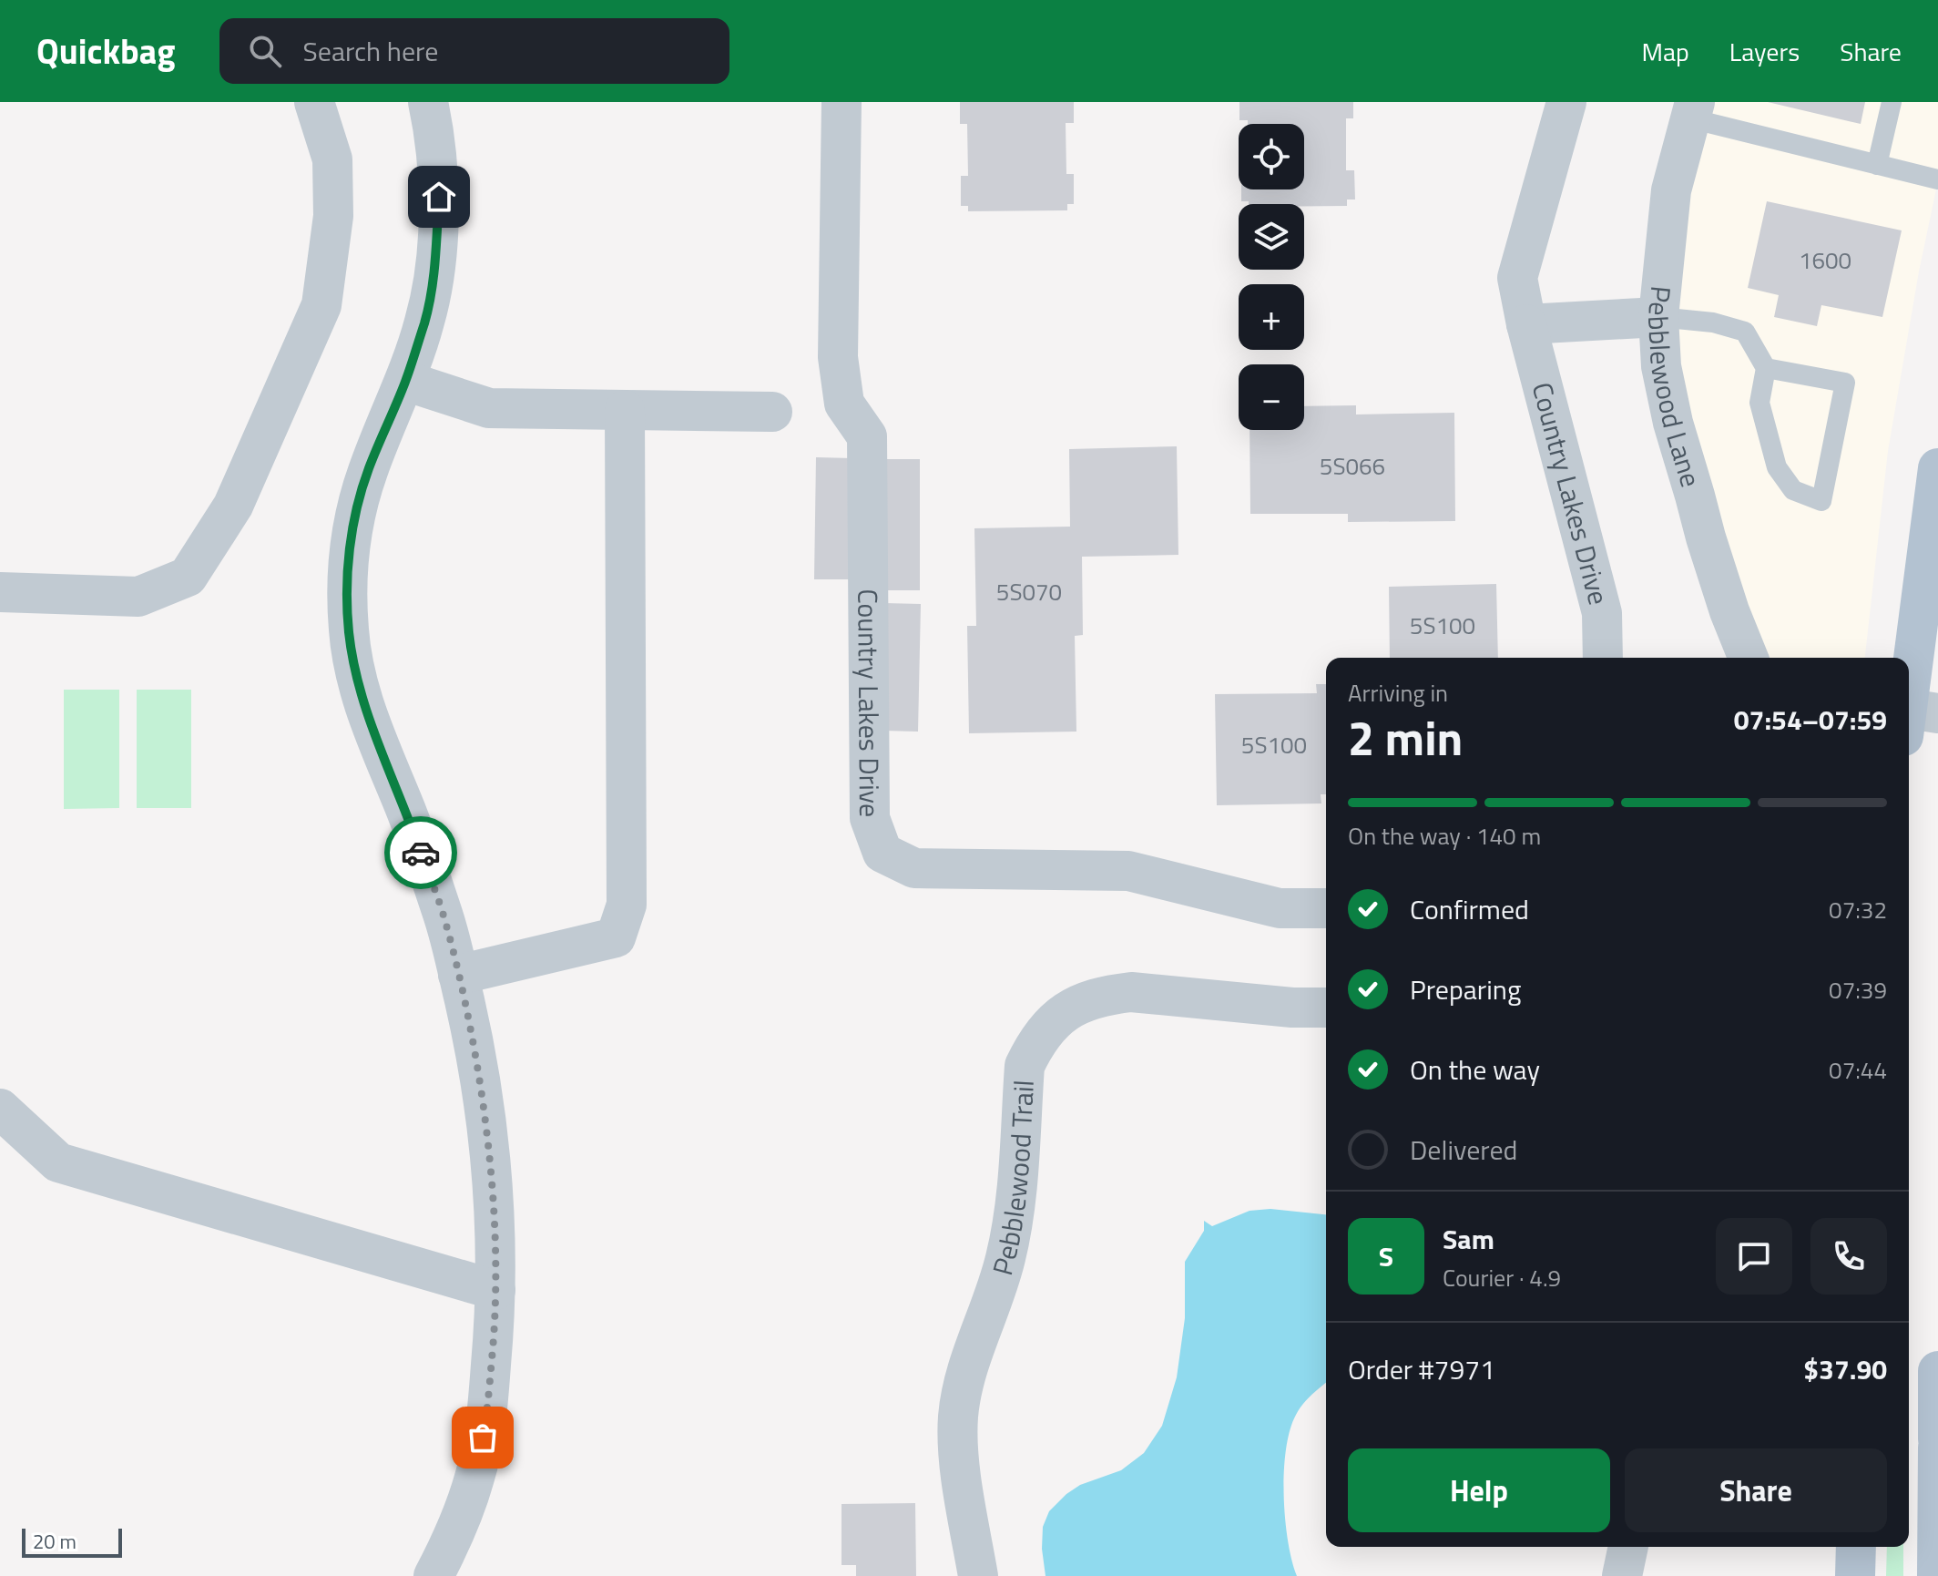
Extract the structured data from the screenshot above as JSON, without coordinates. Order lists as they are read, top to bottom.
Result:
{
  "streets": {
    "street": ["Pebblewood Lane", "Country Lakes Drive", "Pebblewood Trail"]
  },
  "house_numbers": [
    "1600",
    "5S066",
    "5S070",
    "5S100",
    "5S100"
  ],
  "scale_bar": "20 m",
  "page": {
    "header": "Quickbag",
    "search": "Search here",
    "nav": ["Map", "Layers", "Share"],
    "map_buttons": ["+", "−"],
    "heading": ["2 min", "Arriving in", "07:54–07:59"],
    "panel": [
      "Sam",
      "Courier · 4.9",
      "Order #7971",
      "$37.90"
    ],
    "bar": "On the way · 140 m",
    "list": [
      ["Confirmed", "07:32"],
      ["Preparing", "07:39"],
      ["On the way", "07:44"],
      "Delivered"
    ],
    "round": "S",
    "buttons": ["Help", "Share"],
    "scale": "20 m"
  }
}
